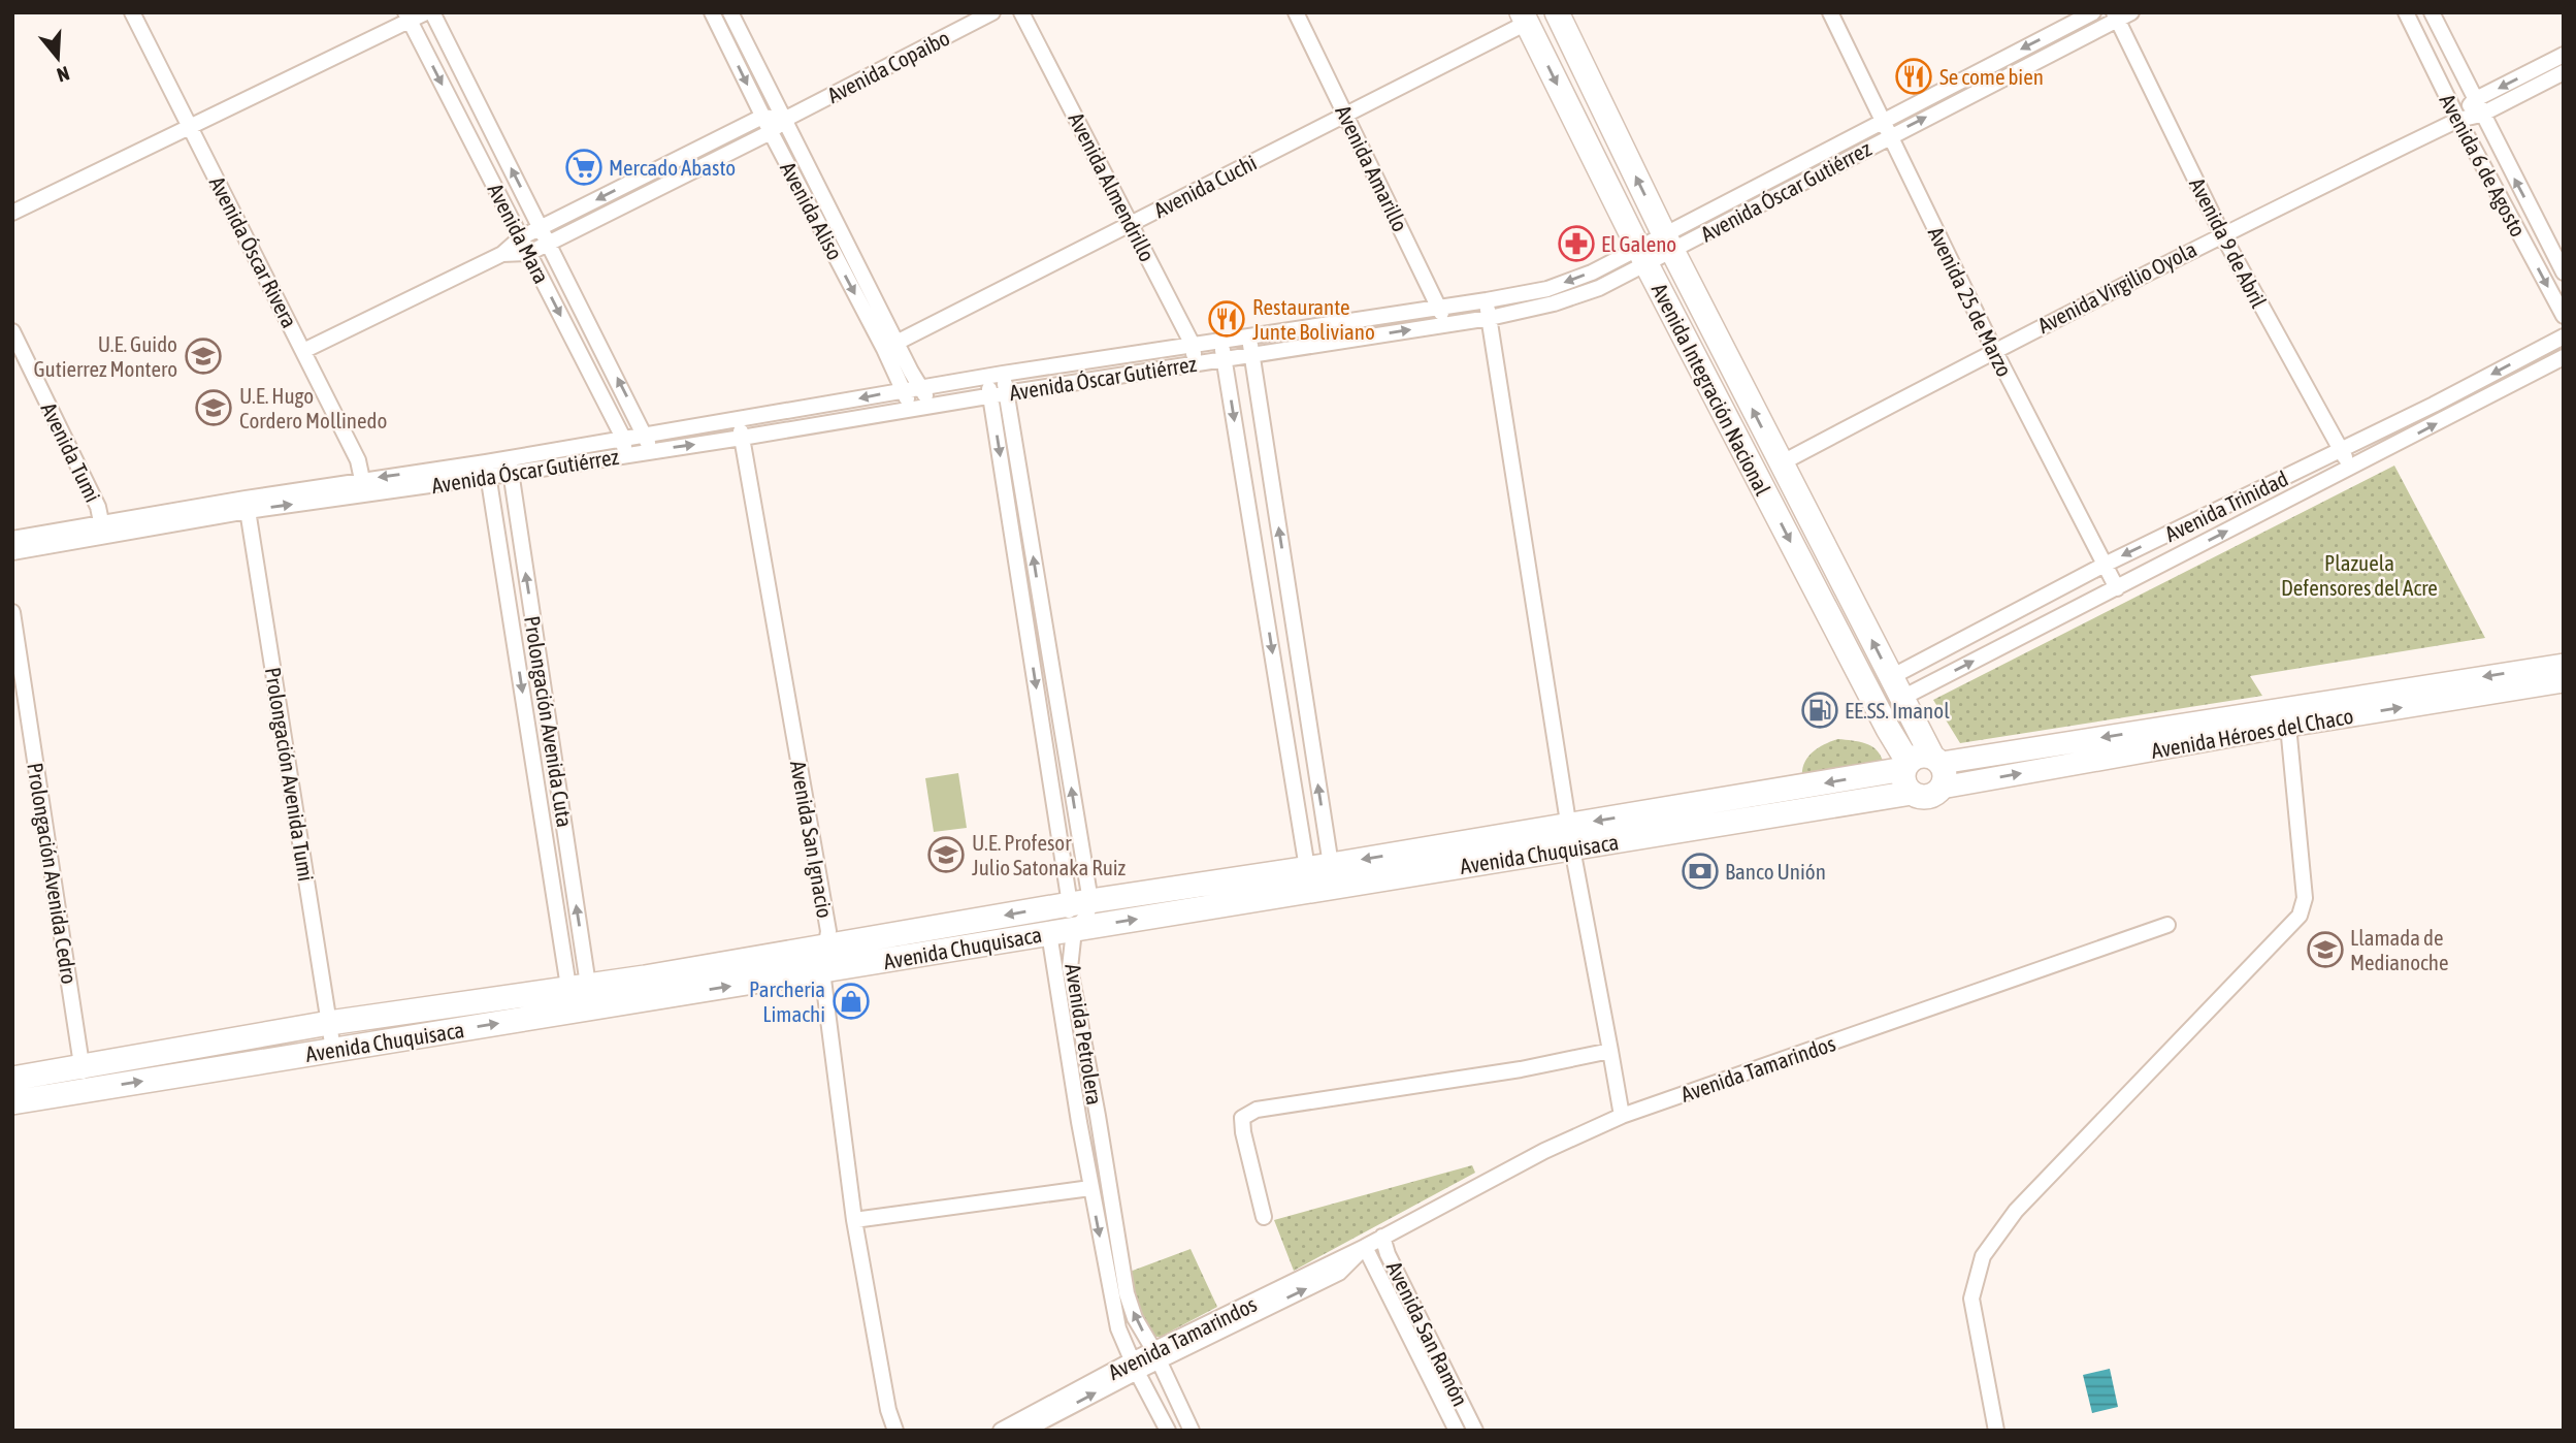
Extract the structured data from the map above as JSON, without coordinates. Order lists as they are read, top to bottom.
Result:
{
  "streets": {
    "main road": ["Avenida Integración Nacional", "Avenida Héroes del Chaco", "Avenida Chuquisaca"],
    "street": [
      "Avenida Copaibo",
      "Avenida 6 de Agosto",
      "Avenida Amarillo",
      "Avenida Cuchi",
      "Avenida Almendrillo",
      "Avenida Óscar Gutiérrez",
      "Avenida Aliso",
      "Avenida Mara",
      "Avenida 9 de Abril",
      "Avenida Óscar Rivera",
      "Avenida Virgilio Oyola",
      "Avenida 25 de Marzo",
      "Avenida Tumi",
      "Avenida Trinidad",
      "Prolongación Avenida Cuta",
      "Prolongación Avenida Tumi",
      "Avenida San Ignacio",
      "Prolongación Avenida Cedro",
      "Avenida Petrolera",
      "Avenida Tamarindos",
      "Avenida San Ramón"
    ]
  },
  "crossings": [
    ["Avenida Copaibo", "Avenida Aliso"],
    ["Avenida Copaibo", "Avenida Mara"],
    ["Avenida Copaibo", "Avenida Óscar Rivera"],
    ["Avenida 6 de Agosto", "Avenida Virgilio Oyola"],
    ["Avenida Amarillo", "Avenida Cuchi"],
    ["Avenida Amarillo", "Avenida Óscar Gutiérrez"],
    ["Avenida Cuchi", "Avenida Almendrillo"],
    ["Avenida Cuchi", "Avenida Aliso"],
    ["Avenida Cuchi", "Avenida Integración Nacional"],
    ["Avenida Almendrillo", "Avenida Óscar Gutiérrez"],
    ["Avenida Óscar Gutiérrez", "Avenida Aliso"],
    ["Avenida Óscar Gutiérrez", "Avenida Mara"],
    ["Avenida Óscar Gutiérrez", "Avenida 9 de Abril"],
    ["Avenida Óscar Gutiérrez", "Avenida Óscar Rivera"],
    ["Avenida Óscar Gutiérrez", "Avenida 25 de Marzo"],
    ["Avenida Óscar Gutiérrez", "Avenida Integración Nacional"],
    ["Avenida Óscar Gutiérrez", "Avenida Tumi"],
    ["Avenida Óscar Gutiérrez", "Prolongación Avenida Cuta"],
    ["Avenida Óscar Gutiérrez", "Prolongación Avenida Tumi"],
    ["Avenida Óscar Gutiérrez", "Avenida San Ignacio"],
    ["Avenida 9 de Abril", "Avenida Virgilio Oyola"],
    ["Avenida 9 de Abril", "Avenida Trinidad"],
    ["Avenida Virgilio Oyola", "Avenida 25 de Marzo"],
    ["Avenida Virgilio Oyola", "Avenida Integración Nacional"],
    ["Avenida 25 de Marzo", "Avenida Trinidad"],
    ["Avenida Integración Nacional", "Avenida Trinidad"],
    ["Avenida Integración Nacional", "Avenida Héroes del Chaco"],
    ["Avenida Integración Nacional", "Avenida Chuquisaca"],
    ["Prolongación Avenida Cuta", "Avenida Chuquisaca"],
    ["Avenida Héroes del Chaco", "Avenida Chuquisaca"],
    ["Prolongación Avenida Tumi", "Avenida Chuquisaca"],
    ["Avenida San Ignacio", "Avenida Chuquisaca"],
    ["Avenida Chuquisaca", "Prolongación Avenida Cedro"],
    ["Avenida Chuquisaca", "Avenida Petrolera"],
    ["Avenida Petrolera", "Avenida Tamarindos"],
    ["Avenida Tamarindos", "Avenida San Ramón"]
  ],
  "parks": ["Plazuela Defensores del Acre"],
  "places": {
    "restaurant": ["Se come bien", "Restaurante Junte Boliviano"],
    "supermarket": ["Mercado Abasto"],
    "pharmacy": ["El Galeno"],
    "school or university": [
      "U.E. Guido Gutierrez Montero",
      "U.E. Hugo Cordero Mollinedo",
      "U.E. Profesor Julio Satonaka Ruiz",
      "Llamada de Medianoche"
    ],
    "fuel station": ["EE.SS. Imanol"],
    "bank": ["Banco Unión"],
    "shop": ["Parcheria Limachi"]
  },
  "north": "bottom"
}
